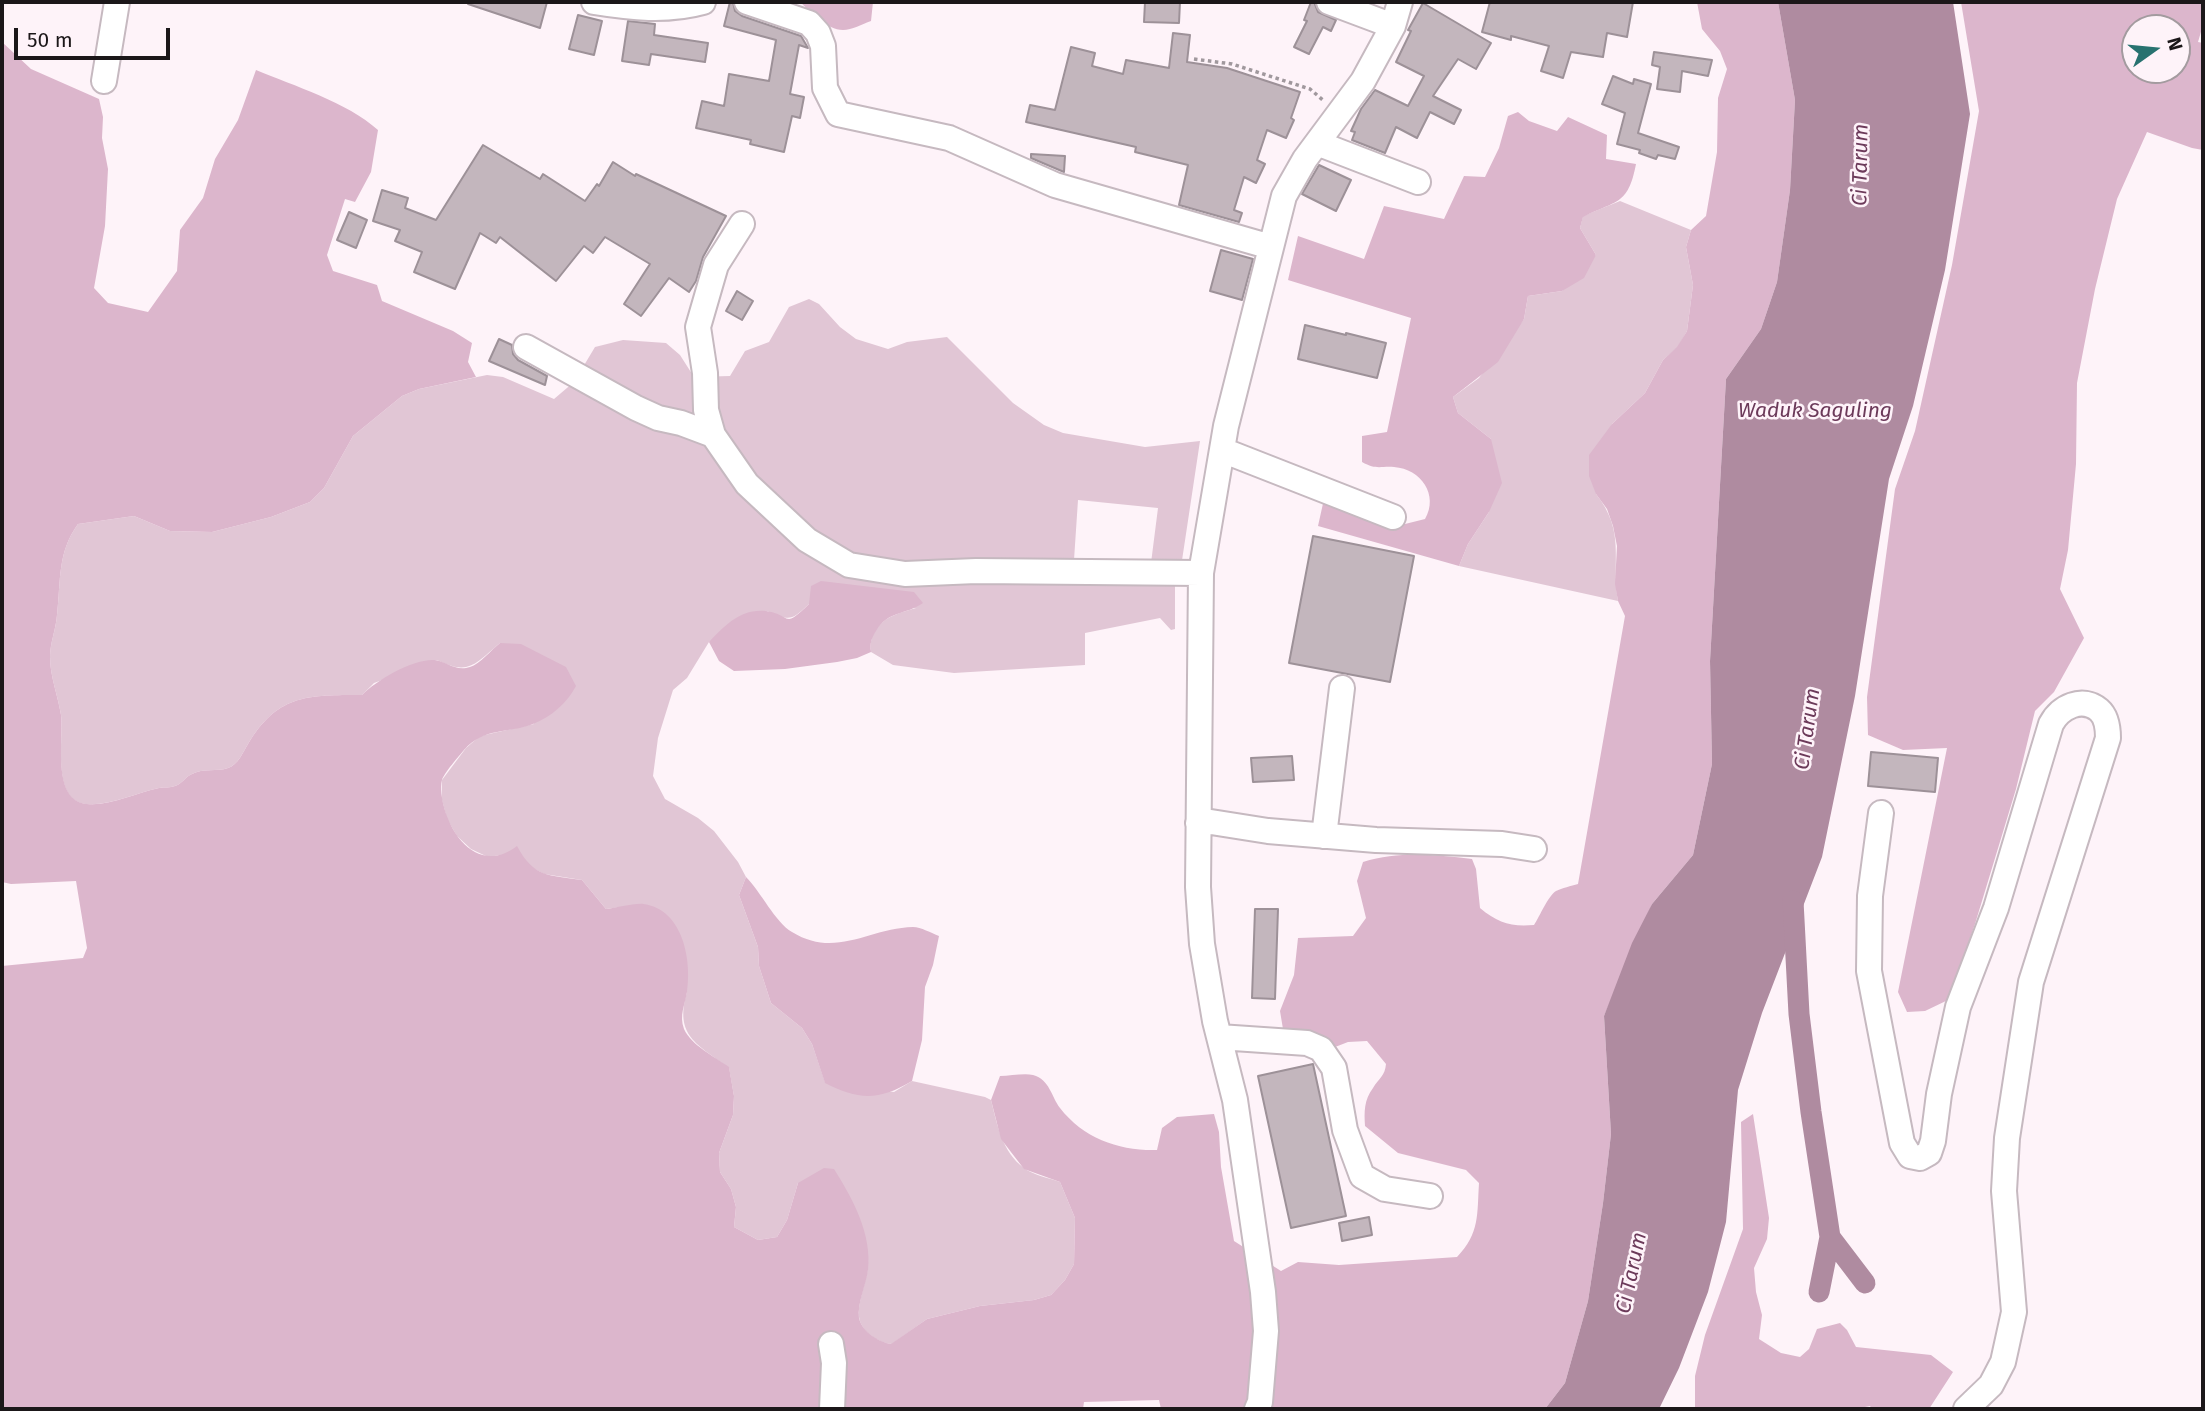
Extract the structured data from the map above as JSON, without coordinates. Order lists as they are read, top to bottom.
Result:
{
  "water": ["Ci Tarum", "Waduk Saguling"],
  "scale_bar": "50 m",
  "north": "right"
}
